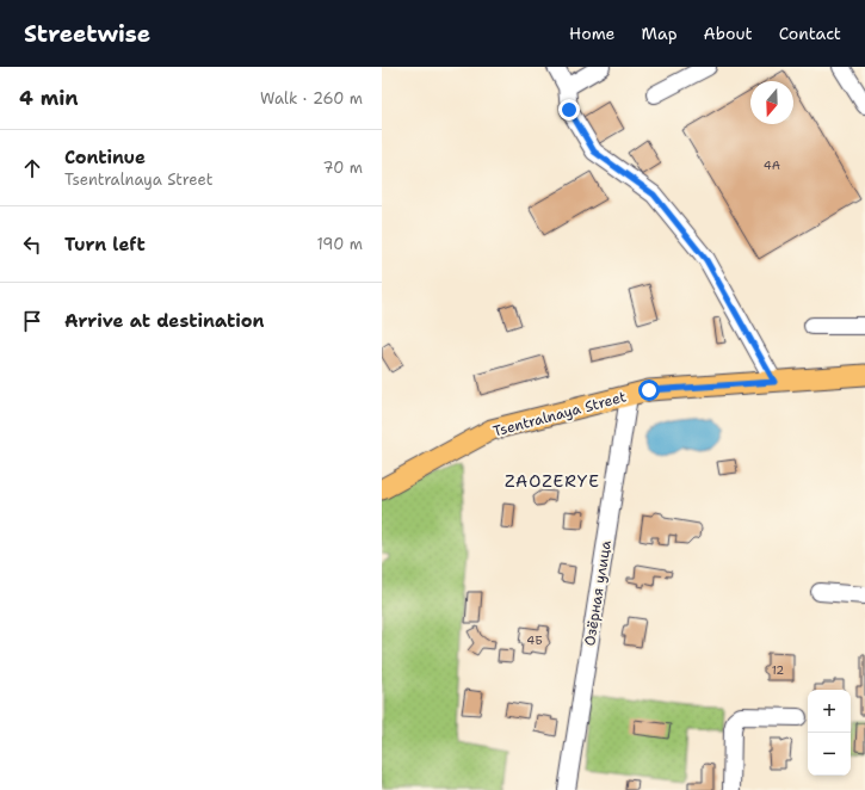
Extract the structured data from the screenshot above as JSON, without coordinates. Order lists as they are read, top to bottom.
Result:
{
  "streets": {
    "main road": ["Tsentralnaya Street"],
    "street": ["Озёрная улица"]
  },
  "crossings": [
    ["Tsentralnaya Street", "Озёрная улица"]
  ],
  "districts": ["ZAOZERYE"],
  "house_numbers": ["4А", "4Б", "12"],
  "north": "bottom",
  "page": {
    "header": "Streetwise",
    "nav": [
      "Home",
      "Map",
      "About",
      "Contact"
    ],
    "heading": ["4 min", "Walk · 260 m"],
    "list": [
      ["Continue", "Tsentralnaya Street", "70 m"],
      ["Turn left", "190 m"],
      "Arrive at destination"
    ],
    "map_buttons": ["+", "−"]
  }
}
